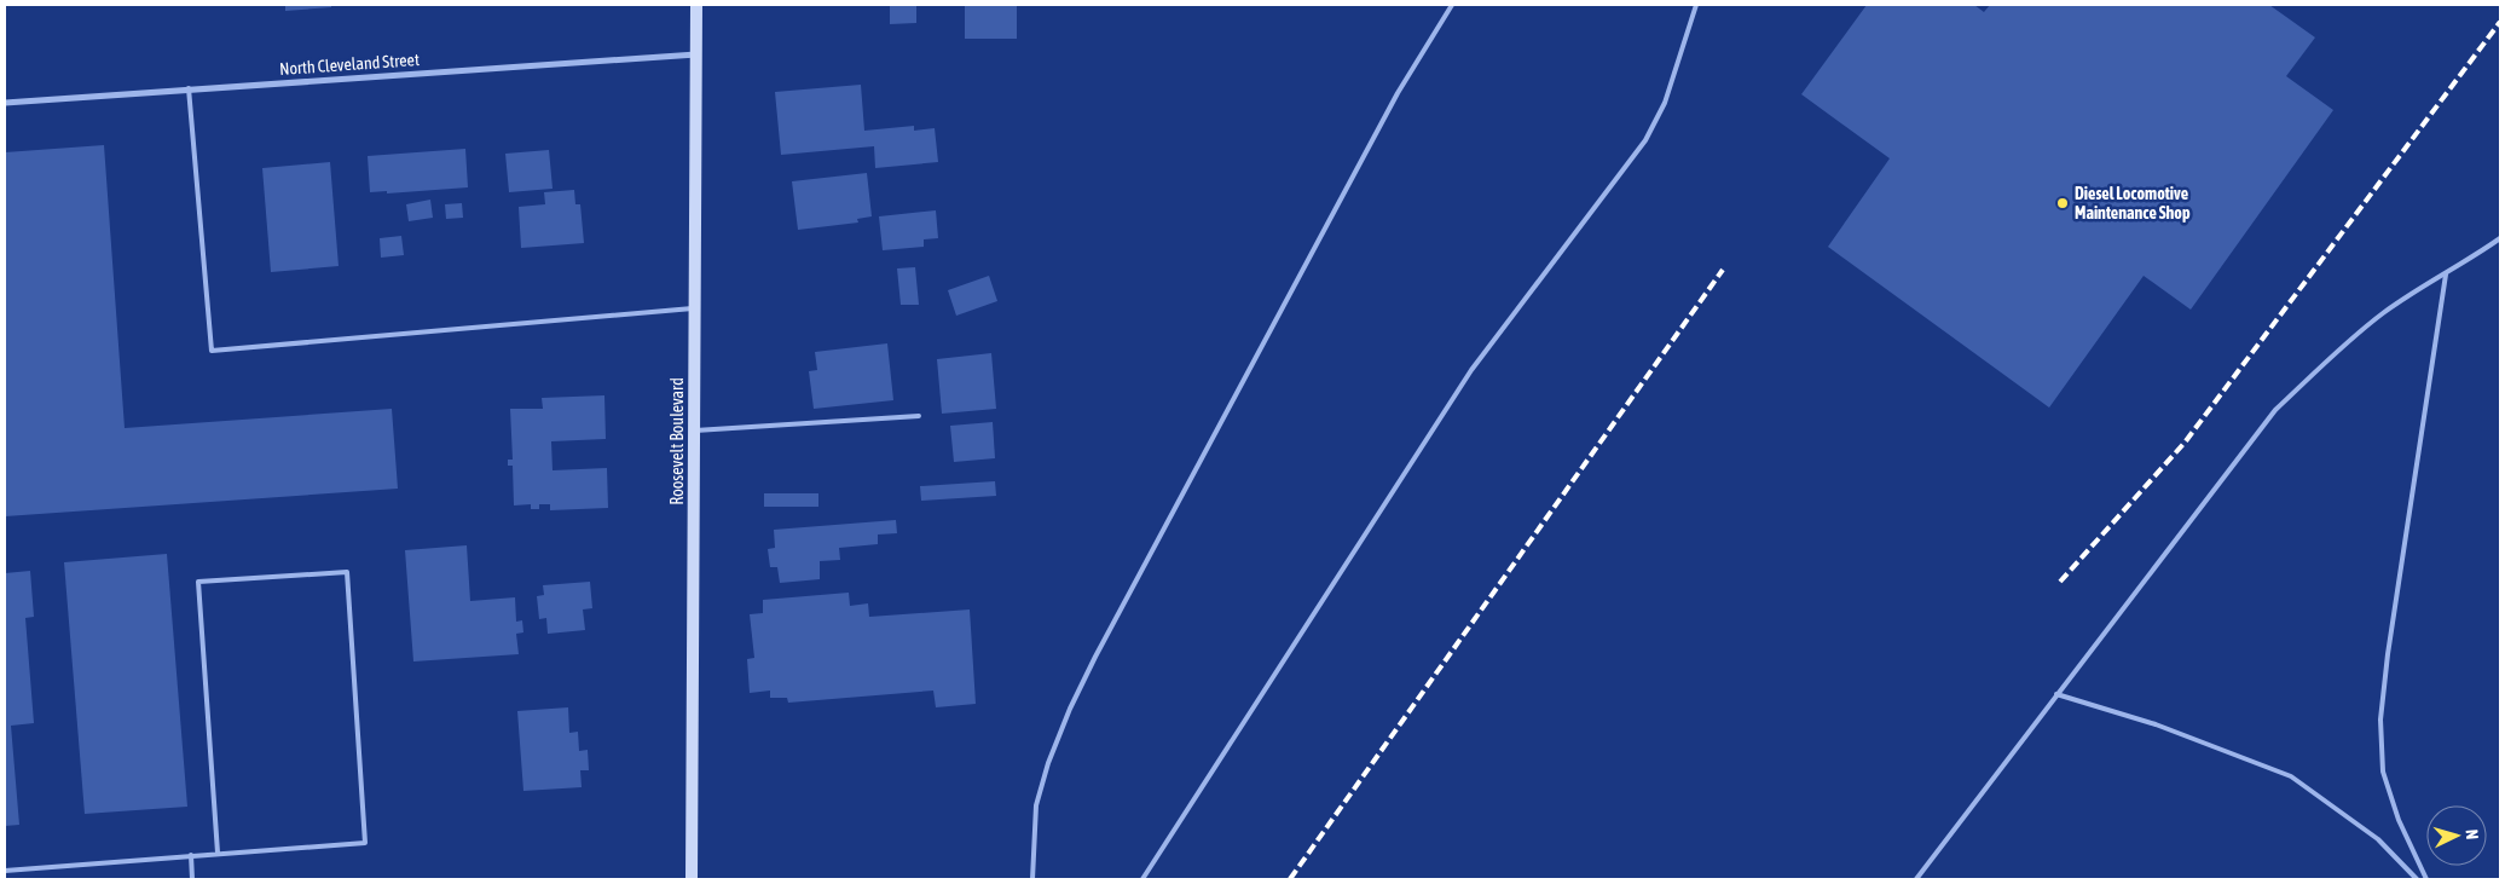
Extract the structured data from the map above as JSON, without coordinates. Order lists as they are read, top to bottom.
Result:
{
  "streets": {
    "main road": ["Roosevelt Boulevard"],
    "street": ["North Cleveland Street"]
  },
  "crossings": [
    ["North Cleveland Street", "Roosevelt Boulevard"]
  ],
  "places": ["Diesel Locomotive Maintenance Shop"],
  "north": "right"
}
